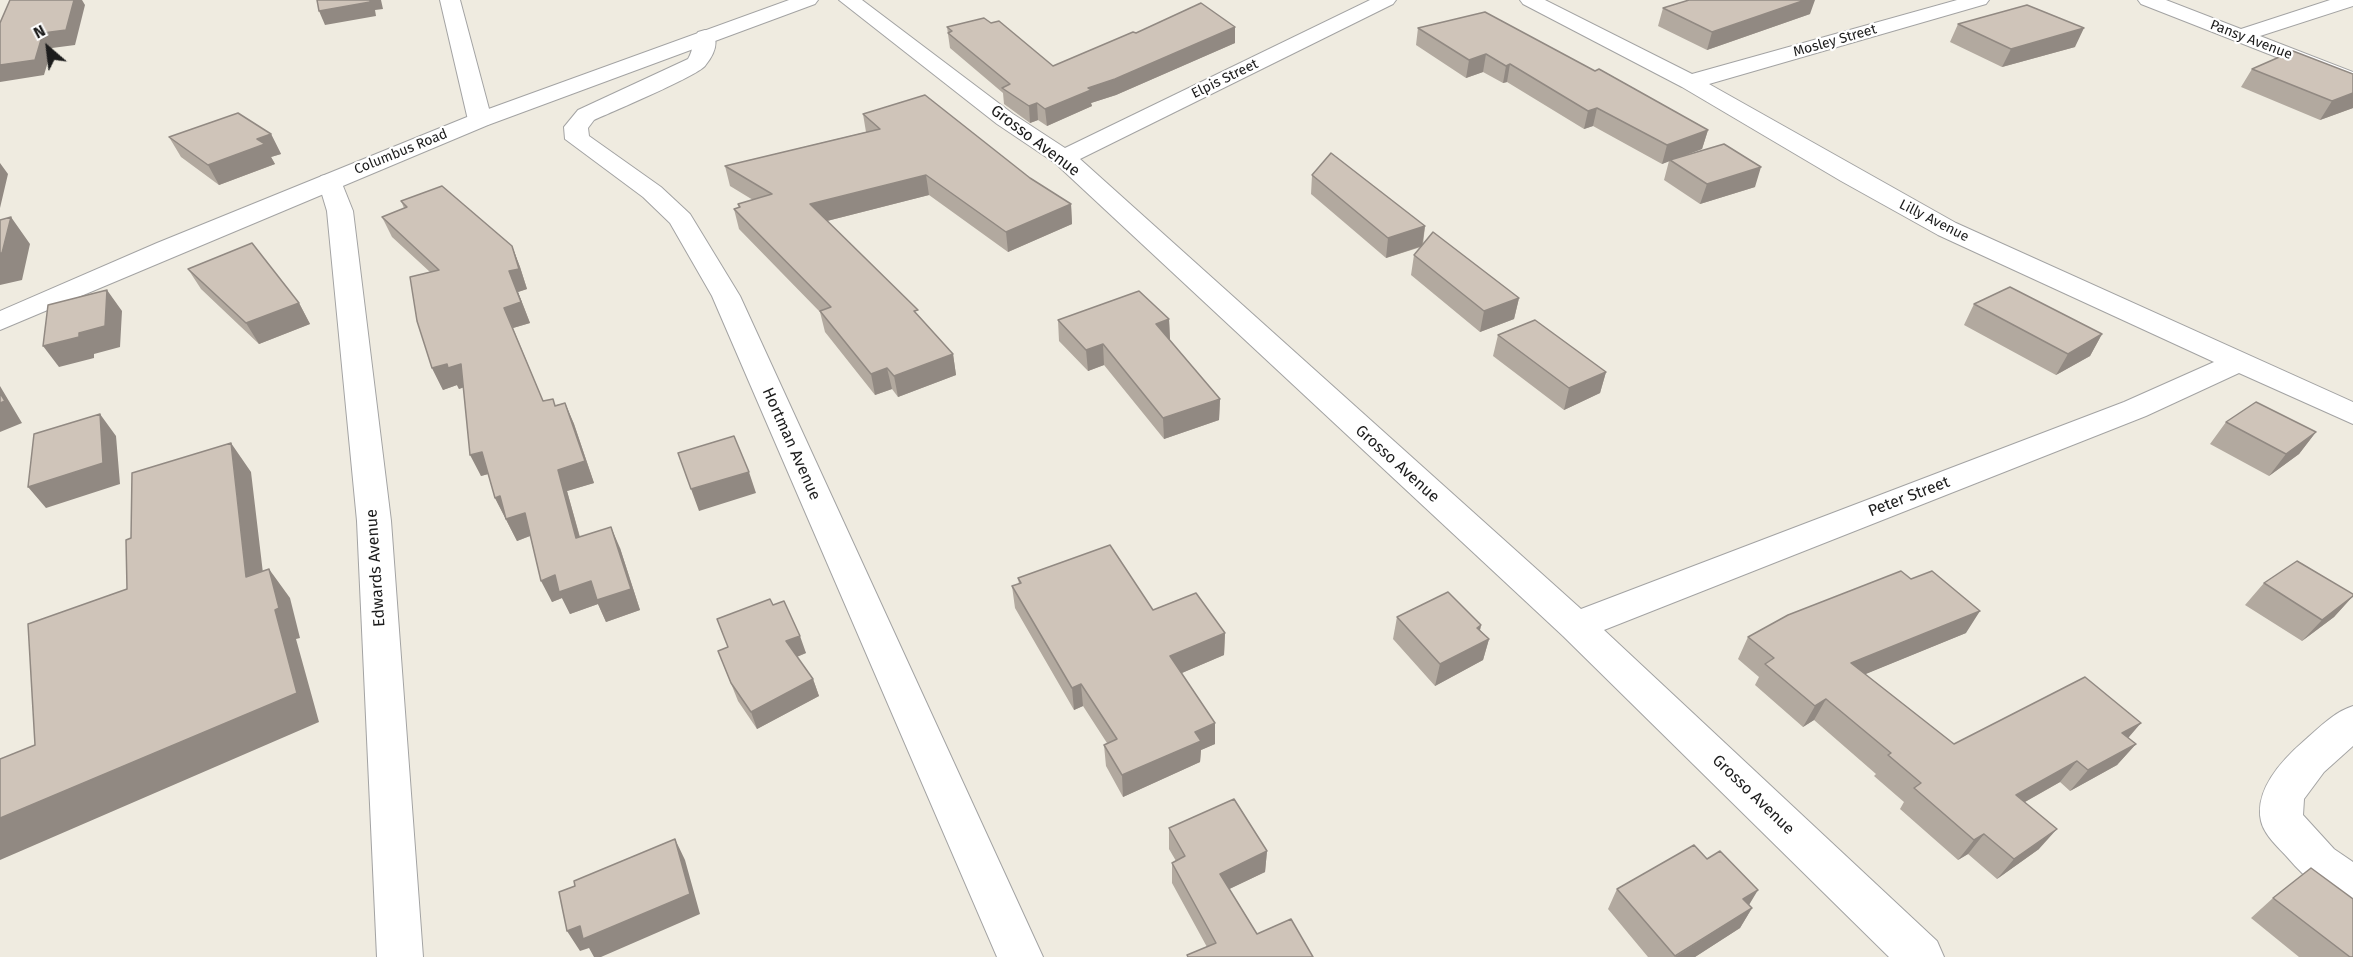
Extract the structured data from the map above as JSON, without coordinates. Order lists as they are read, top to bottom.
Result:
{
  "streets": {
    "street": [
      "Pansy Avenue",
      "Mosley Street",
      "Elpis Street",
      "Grosso Avenue",
      "Columbus Road",
      "Lilly Avenue",
      "Hortman Avenue",
      "Peter Street",
      "Edwards Avenue"
    ]
  },
  "crossings": [
    ["Mosley Street", "Lilly Avenue"],
    ["Elpis Street", "Grosso Avenue"],
    ["Grosso Avenue", "Peter Street"],
    ["Columbus Road", "Hortman Avenue"],
    ["Columbus Road", "Edwards Avenue"],
    ["Lilly Avenue", "Peter Street"]
  ],
  "north": "top left"
}
